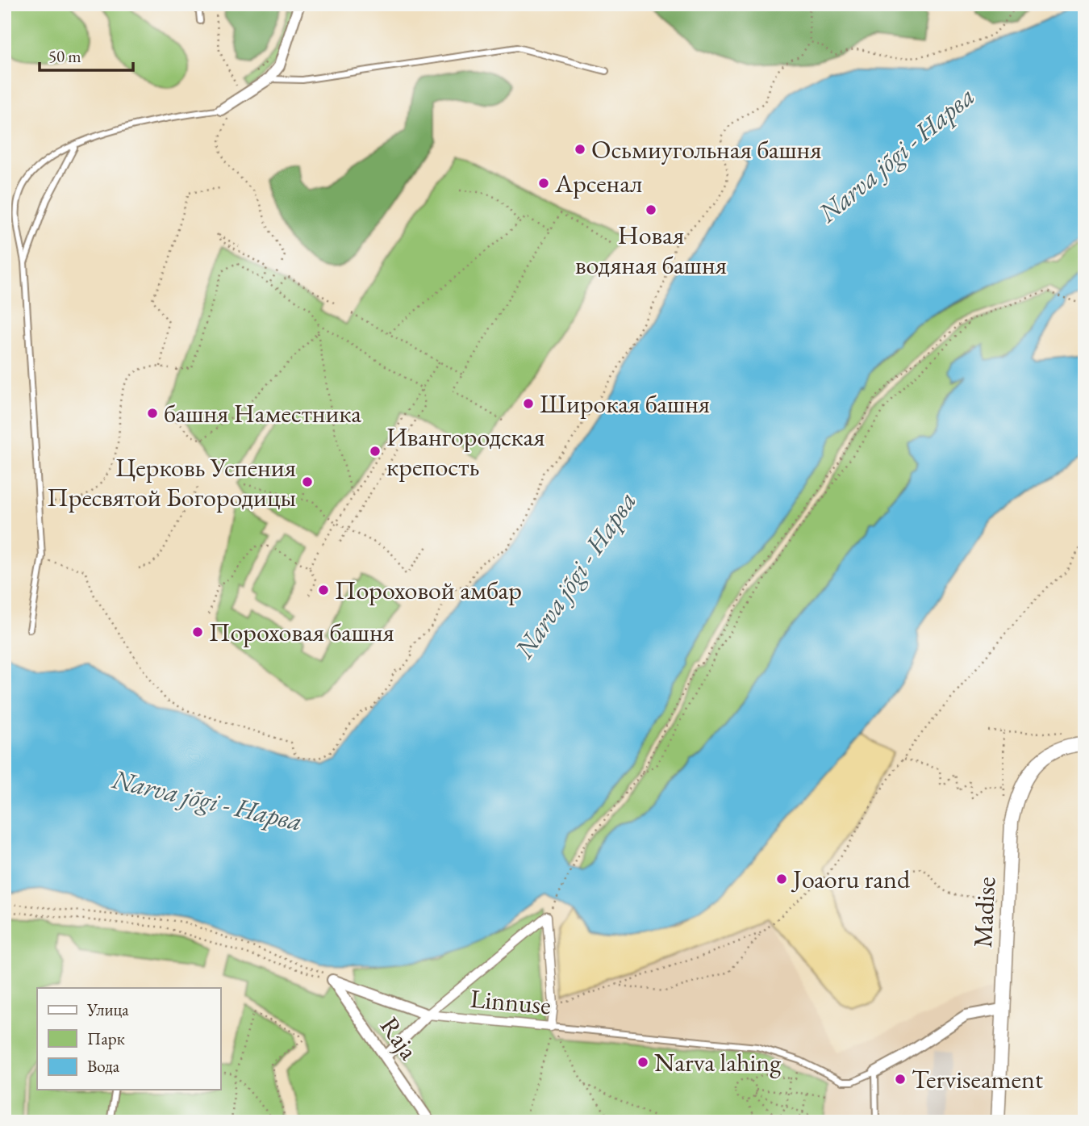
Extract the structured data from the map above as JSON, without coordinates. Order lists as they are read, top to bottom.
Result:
{
  "streets": {
    "street": ["Madise", "Linnuse", "Raja"]
  },
  "crossings": [
    ["Madise", "Linnuse"],
    ["Linnuse", "Raja"]
  ],
  "water": ["Narva jõgi - Нарва"],
  "places": [
    "Осьмиугольная башня",
    "Арсенал",
    "Новая водяная башня",
    "Широкая башня",
    "башня Наместника",
    "Ивангородская крепость",
    "Церковь Успения Пресвятой Богородицы",
    "Пороховой амбар",
    "Пороховая башня",
    "Joaoru rand",
    "Narva lahing",
    "Terviseament"
  ],
  "legend": ["Улица", "Парк", "Вода"],
  "scale_bar": "50 m"
}
